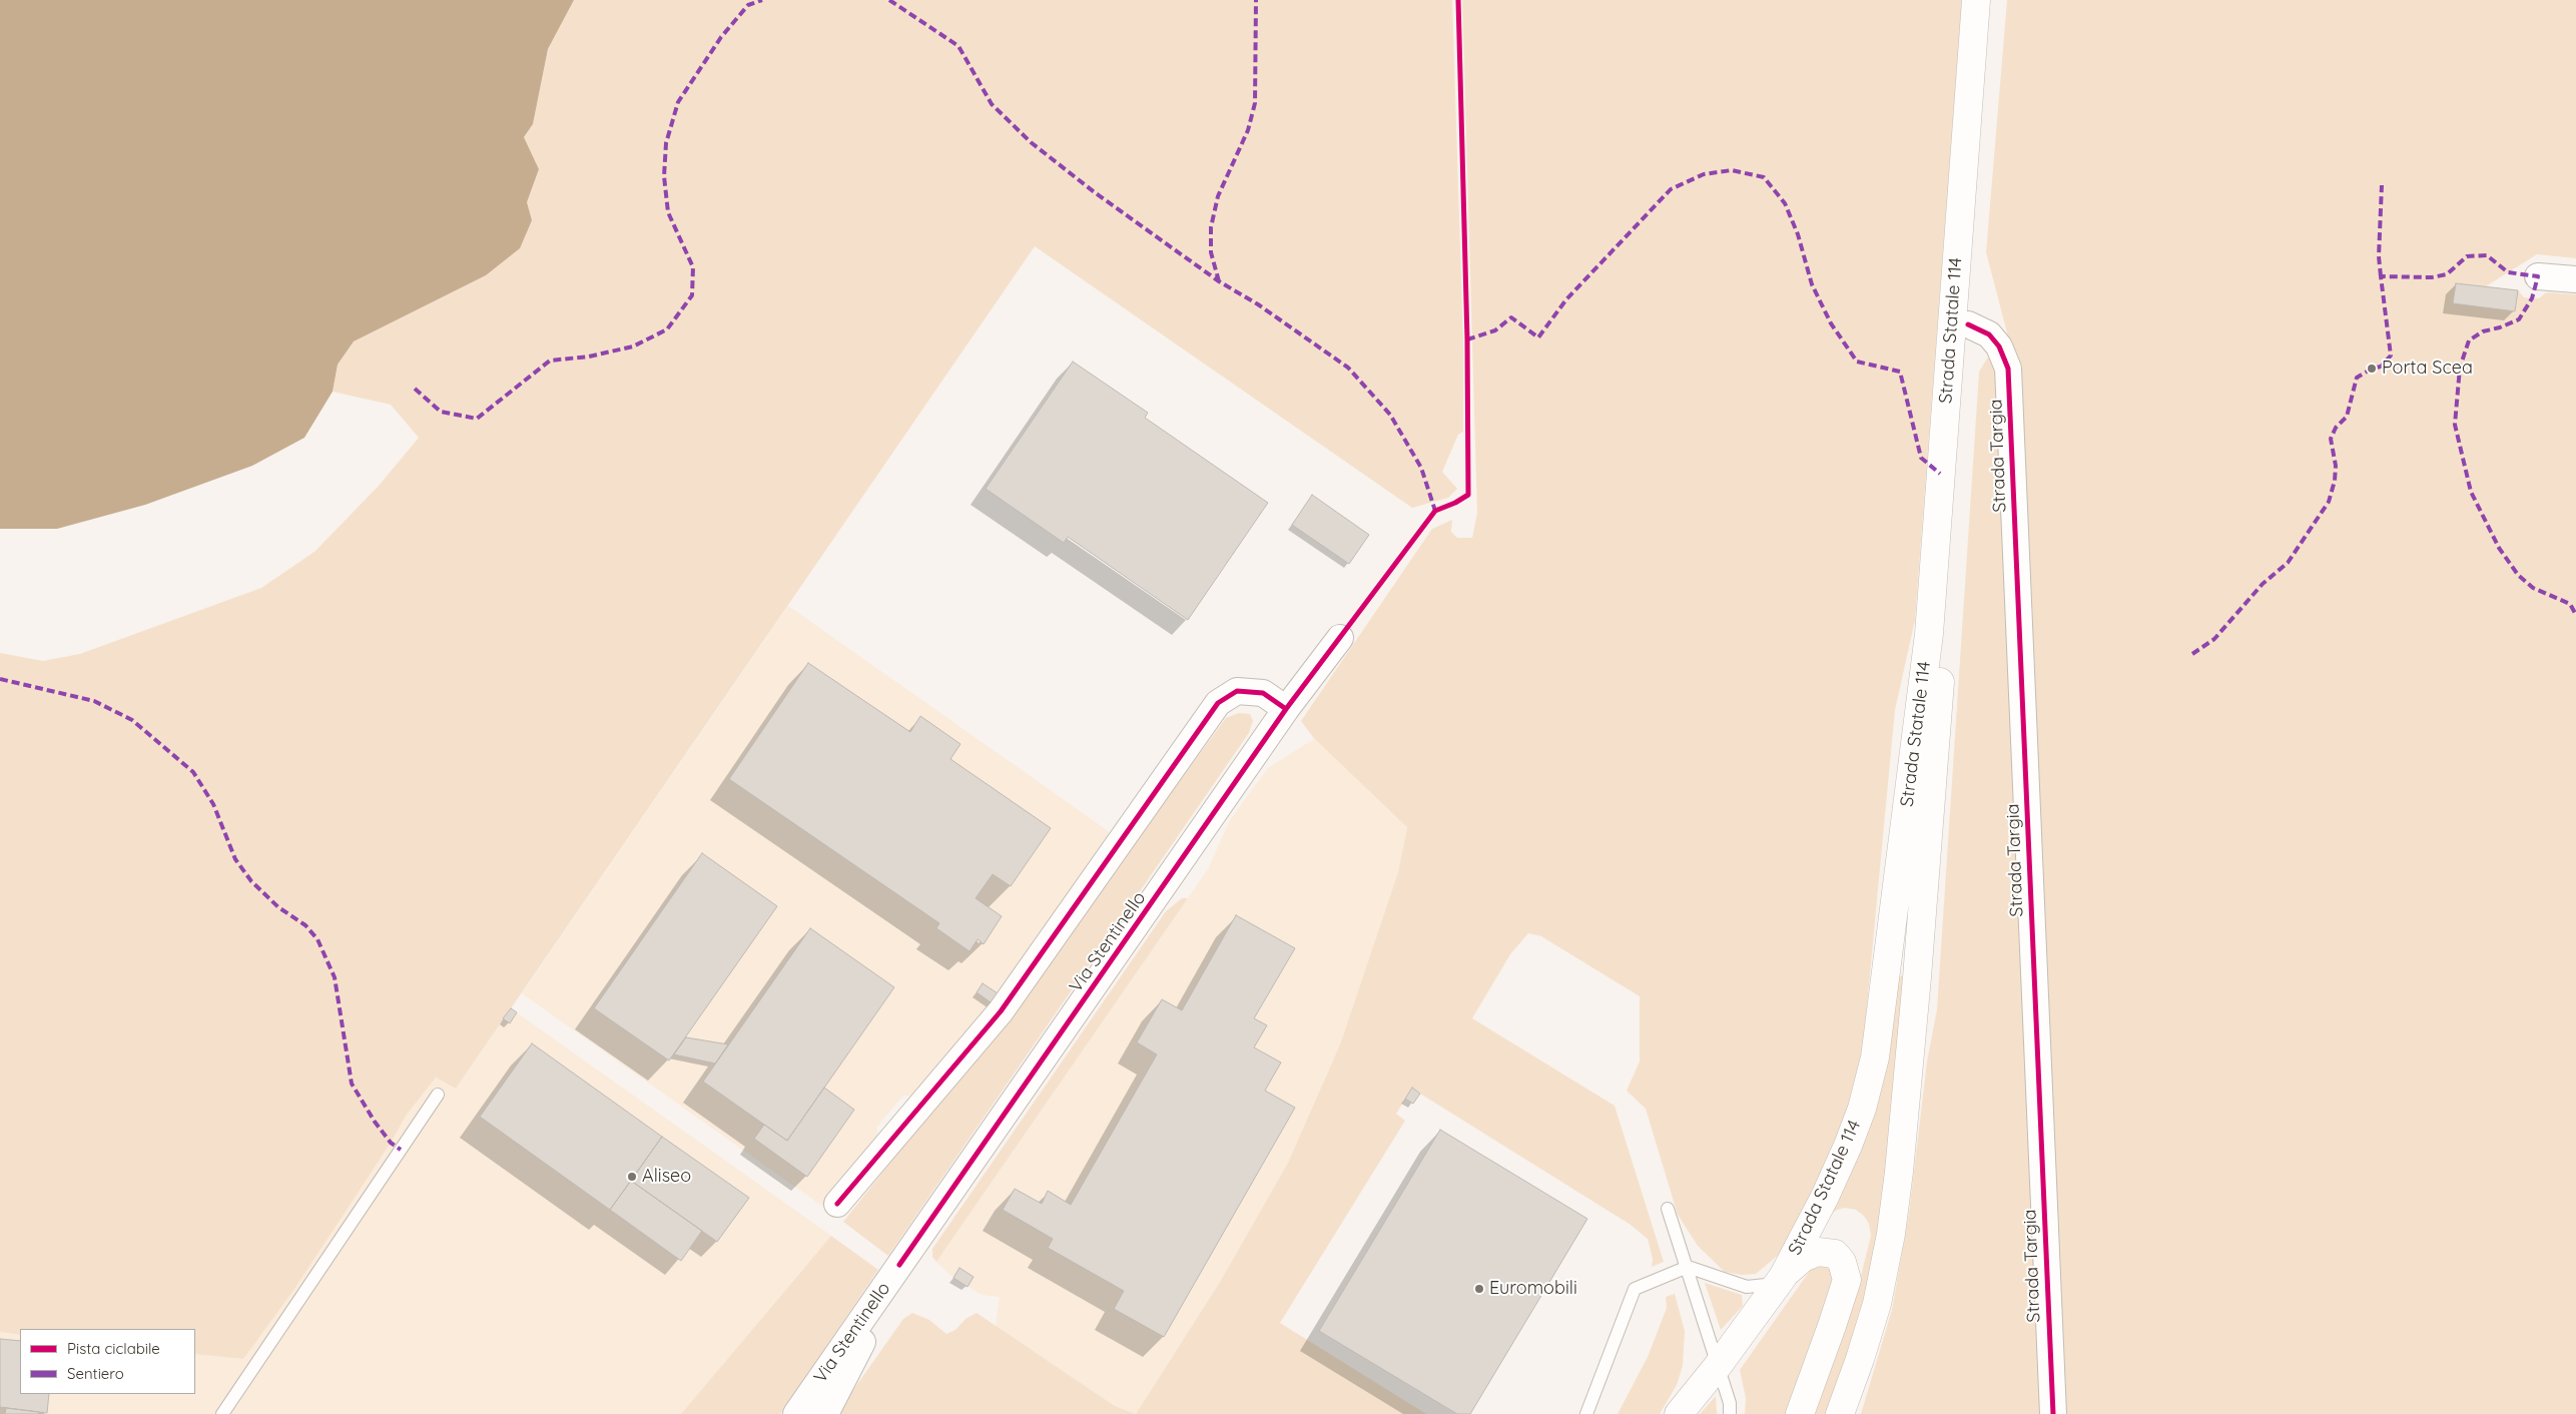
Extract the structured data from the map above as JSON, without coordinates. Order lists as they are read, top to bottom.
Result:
{
  "streets": {
    "main road": ["Strada Statale 114"],
    "street": ["Strada Targia", "Via Stentinello"]
  },
  "crossings": [
    ["Strada Statale 114", "Strada Targia"]
  ],
  "places": ["Porta Scea", "Aliseo", "Euromobili"],
  "legend": ["Pista ciclabile", "Sentiero"]
}
